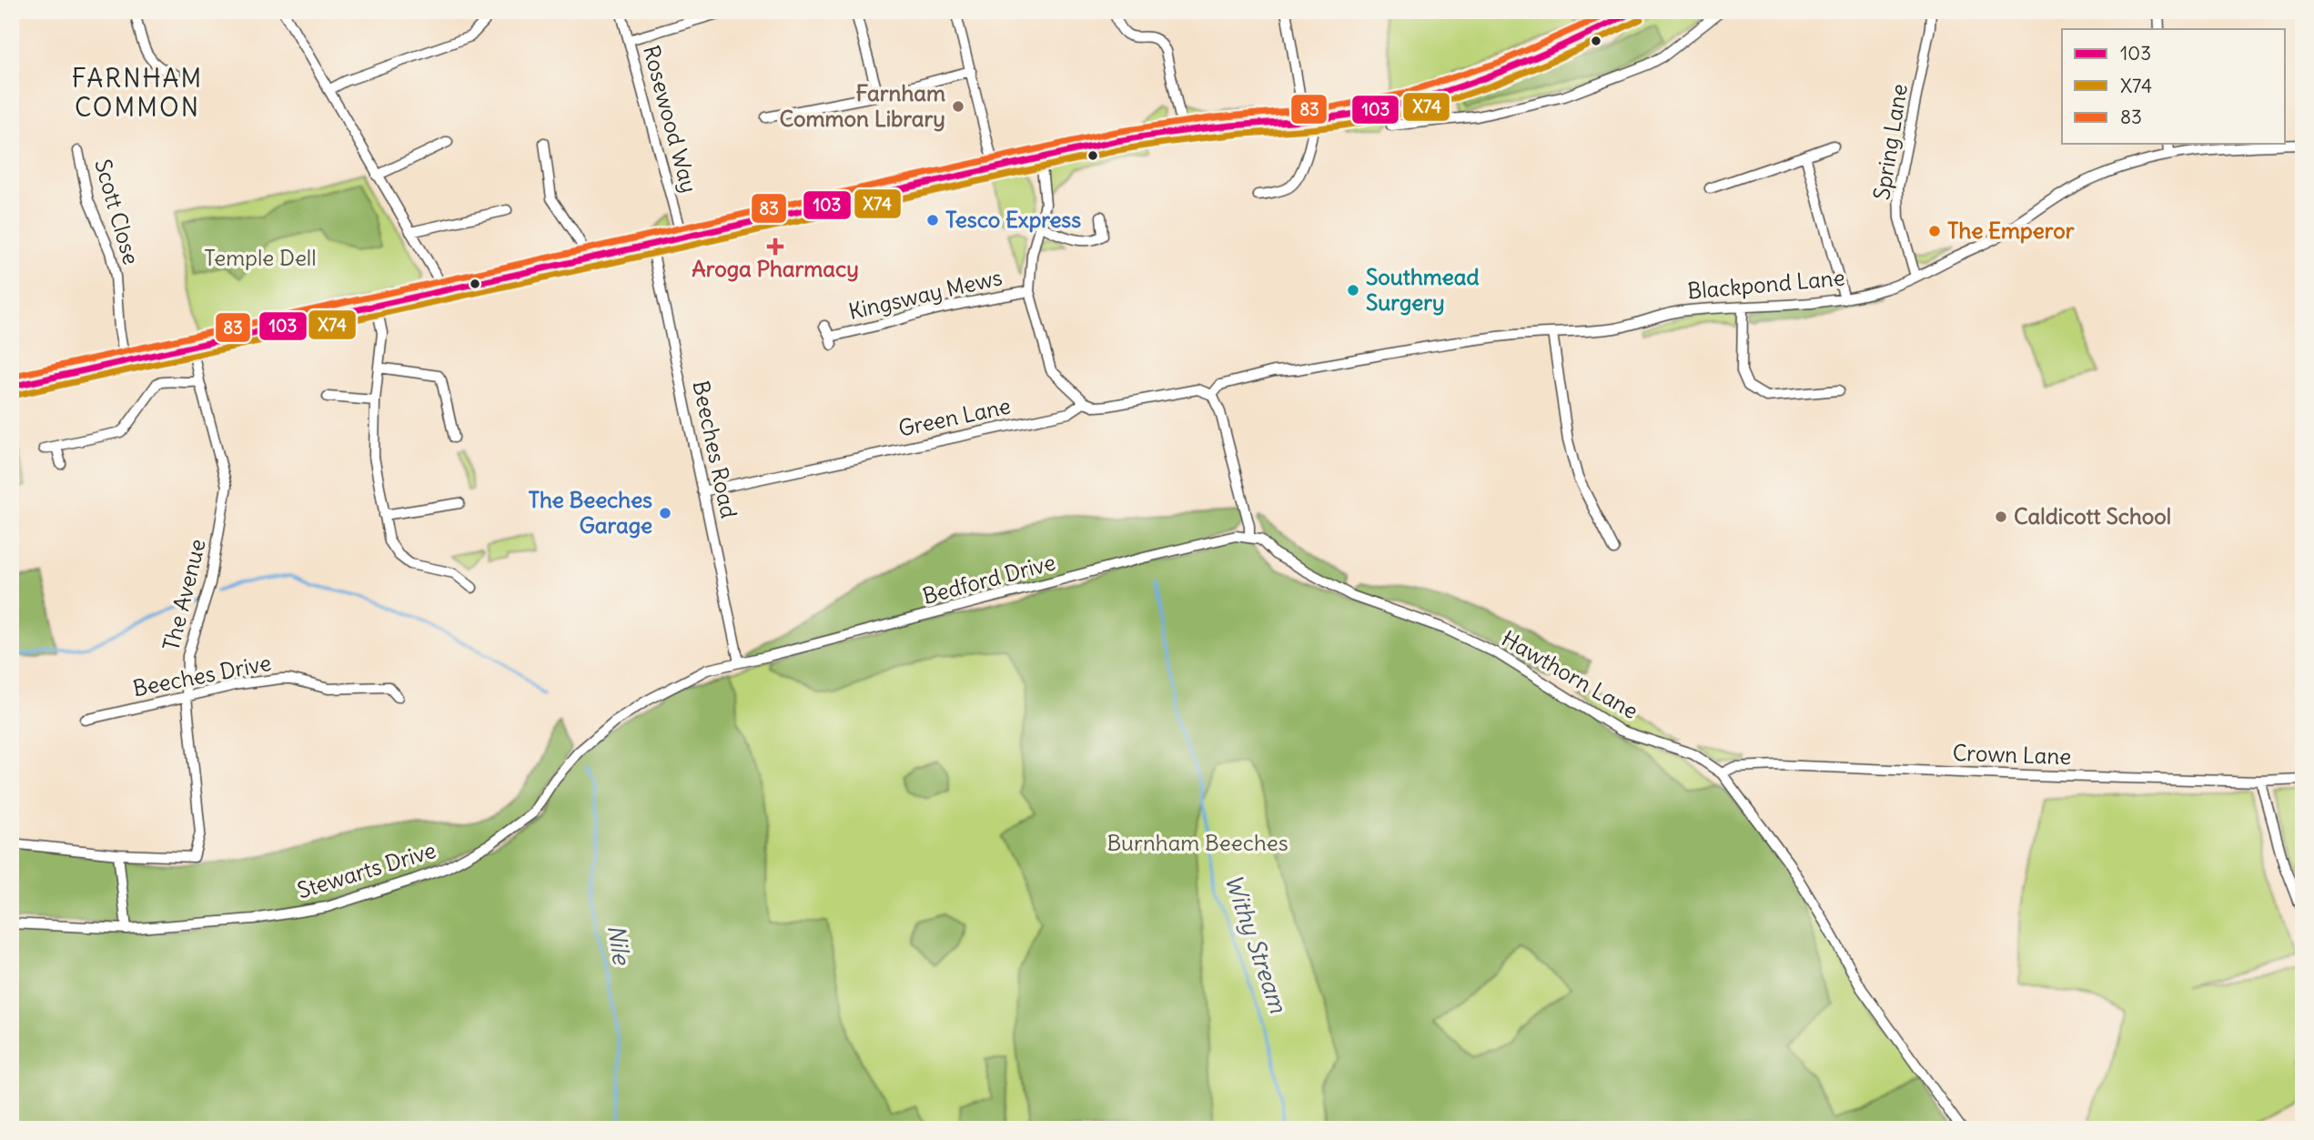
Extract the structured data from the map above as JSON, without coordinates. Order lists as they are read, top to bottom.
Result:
{
  "streets": {
    "street": [
      "Rosewood Way",
      "Spring Lane",
      "Scott Close",
      "Blackpond Lane",
      "Kingsway Mews",
      "Green Lane",
      "Beeches Road",
      "Bedford Drive",
      "The Avenue",
      "Hawthorn Lane",
      "Beeches Drive",
      "Crown Lane",
      "Stewarts Drive"
    ]
  },
  "crossings": [
    ["Spring Lane", "Blackpond Lane"],
    ["Blackpond Lane", "Green Lane"],
    ["Green Lane", "Beeches Road"],
    ["Beeches Road", "Bedford Drive"],
    ["Beeches Road", "Stewarts Drive"],
    ["Bedford Drive", "Hawthorn Lane"],
    ["Bedford Drive", "Stewarts Drive"],
    ["The Avenue", "Beeches Drive"],
    ["Hawthorn Lane", "Crown Lane"]
  ],
  "districts": ["FARNHAM COMMON"],
  "water": ["Withy Stream", "Nile"],
  "parks": ["Temple Dell", "Burnham Beeches"],
  "places": {
    "other": [
      "Farnham Common Library",
      "Tesco Express",
      "The Emperor",
      "Southmead Surgery",
      "The Beeches Garage",
      "Caldicott School"
    ],
    "health": ["Aroga Pharmacy"]
  },
  "lines": ["transit line 103", "transit line 83", "transit line X74"],
  "legend": ["103", "X74", "83"]
}
